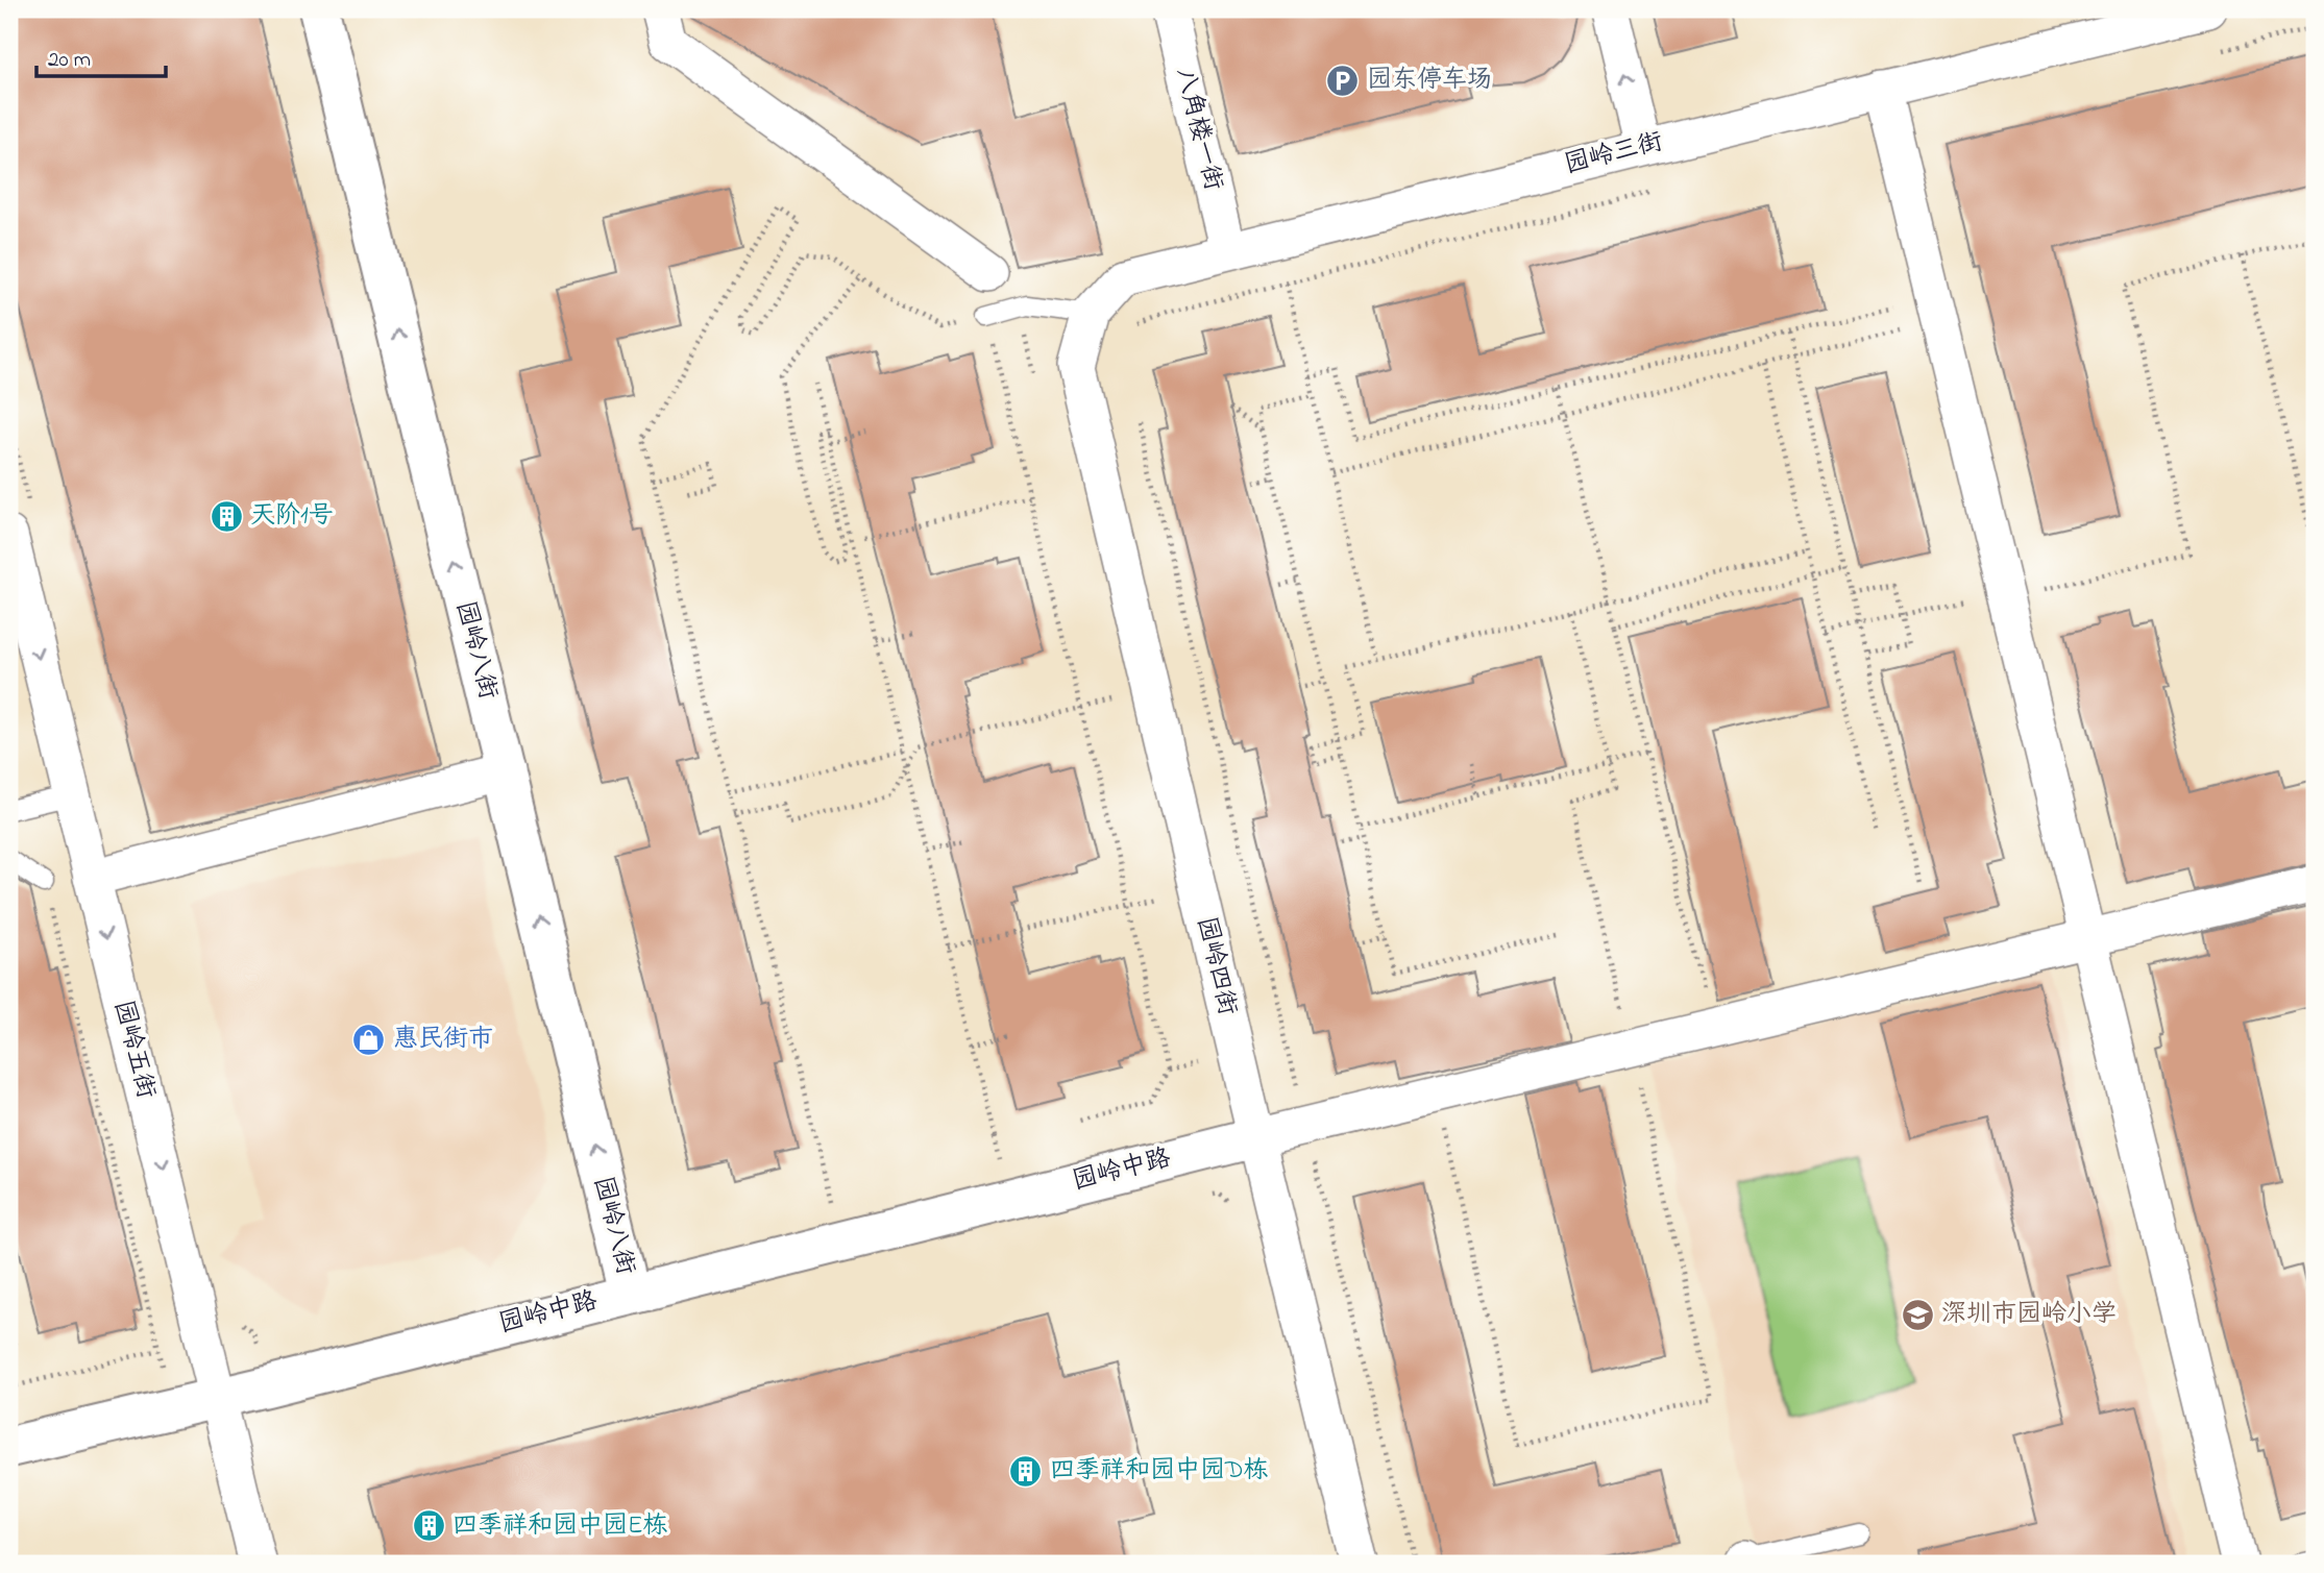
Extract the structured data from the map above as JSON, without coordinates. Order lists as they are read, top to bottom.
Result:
{
  "streets": {
    "street": [
      "八角楼一街",
      "园岭三街",
      "园岭八街",
      "园岭四街",
      "园岭五街",
      "园岭中路"
    ]
  },
  "crossings": [
    ["八角楼一街", "园岭三街"],
    ["园岭三街", "园岭四街"],
    ["园岭八街", "园岭中路"],
    ["园岭四街", "园岭中路"],
    ["园岭五街", "园岭中路"]
  ],
  "one_way": ["园岭八街", "园岭五街"],
  "places": {
    "parking": ["园东停车场"],
    "building": ["天阶1号", "四季祥和园中园D栋", "四季祥和园中园E栋"],
    "shop": ["惠民街市"],
    "school or university": ["深圳市园岭小学"]
  },
  "scale_bar": "20 m"
}
